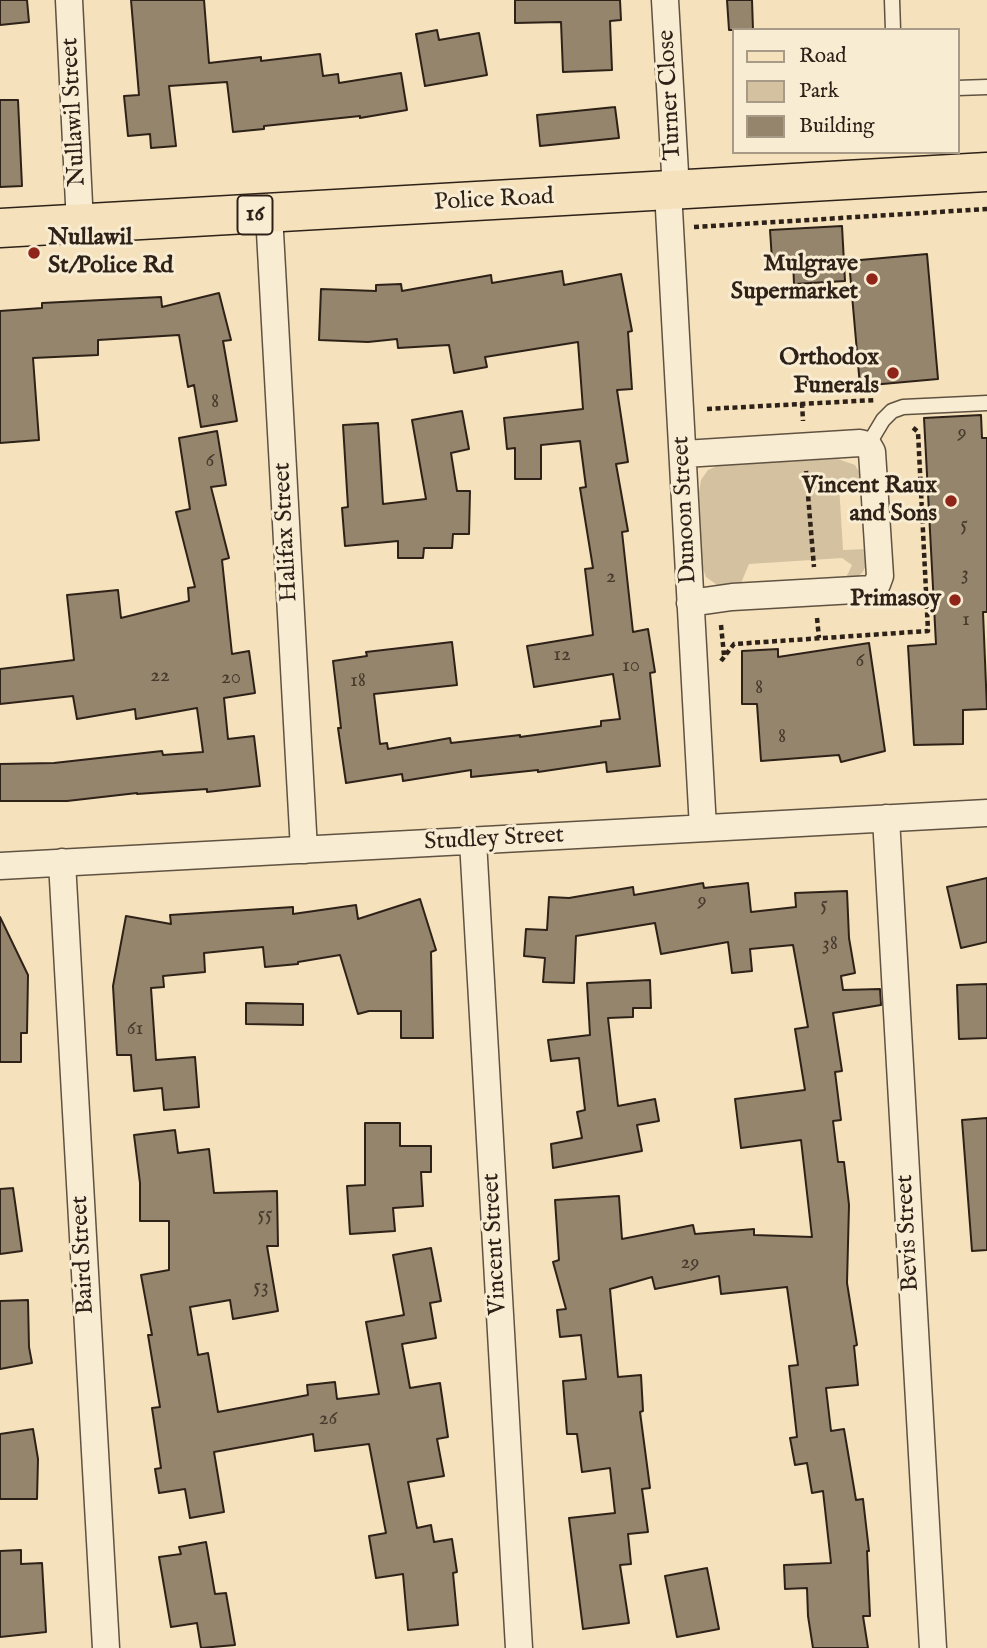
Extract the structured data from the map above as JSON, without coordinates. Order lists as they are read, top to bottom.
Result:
{
  "streets": {
    "main road": ["Police Road", "16"],
    "street": [
      "Turner Close",
      "Nullawil Street",
      "Dunoon Street",
      "Halifax Street",
      "Studley Street",
      "Bevis Street",
      "Vincent Street",
      "Baird Street"
    ]
  },
  "crossings": [
    ["Turner Close", "Police Road"],
    ["Turner Close", "Dunoon Street"],
    ["Nullawil Street", "Police Road"],
    ["Police Road", "Dunoon Street"],
    ["Police Road", "Halifax Street"],
    ["Dunoon Street", "Studley Street"],
    ["Halifax Street", "Studley Street"],
    ["Studley Street", "Bevis Street"],
    ["Studley Street", "Vincent Street"],
    ["Studley Street", "Baird Street"]
  ],
  "places": [
    "Nullawil St/Police Rd",
    "Mulgrave Supermarket",
    "Orthodox Funerals",
    "Vincent Raux and Sons",
    "Primasoy"
  ],
  "house_numbers": [
    "8",
    "9",
    "6",
    "5",
    "3",
    "2",
    "1",
    "12",
    "6",
    "10",
    "22",
    "20",
    "18",
    "8",
    "8",
    "9",
    "5",
    "38",
    "61",
    "55",
    "29",
    "53",
    "26"
  ],
  "legend": ["Road", "Park", "Building"]
}
